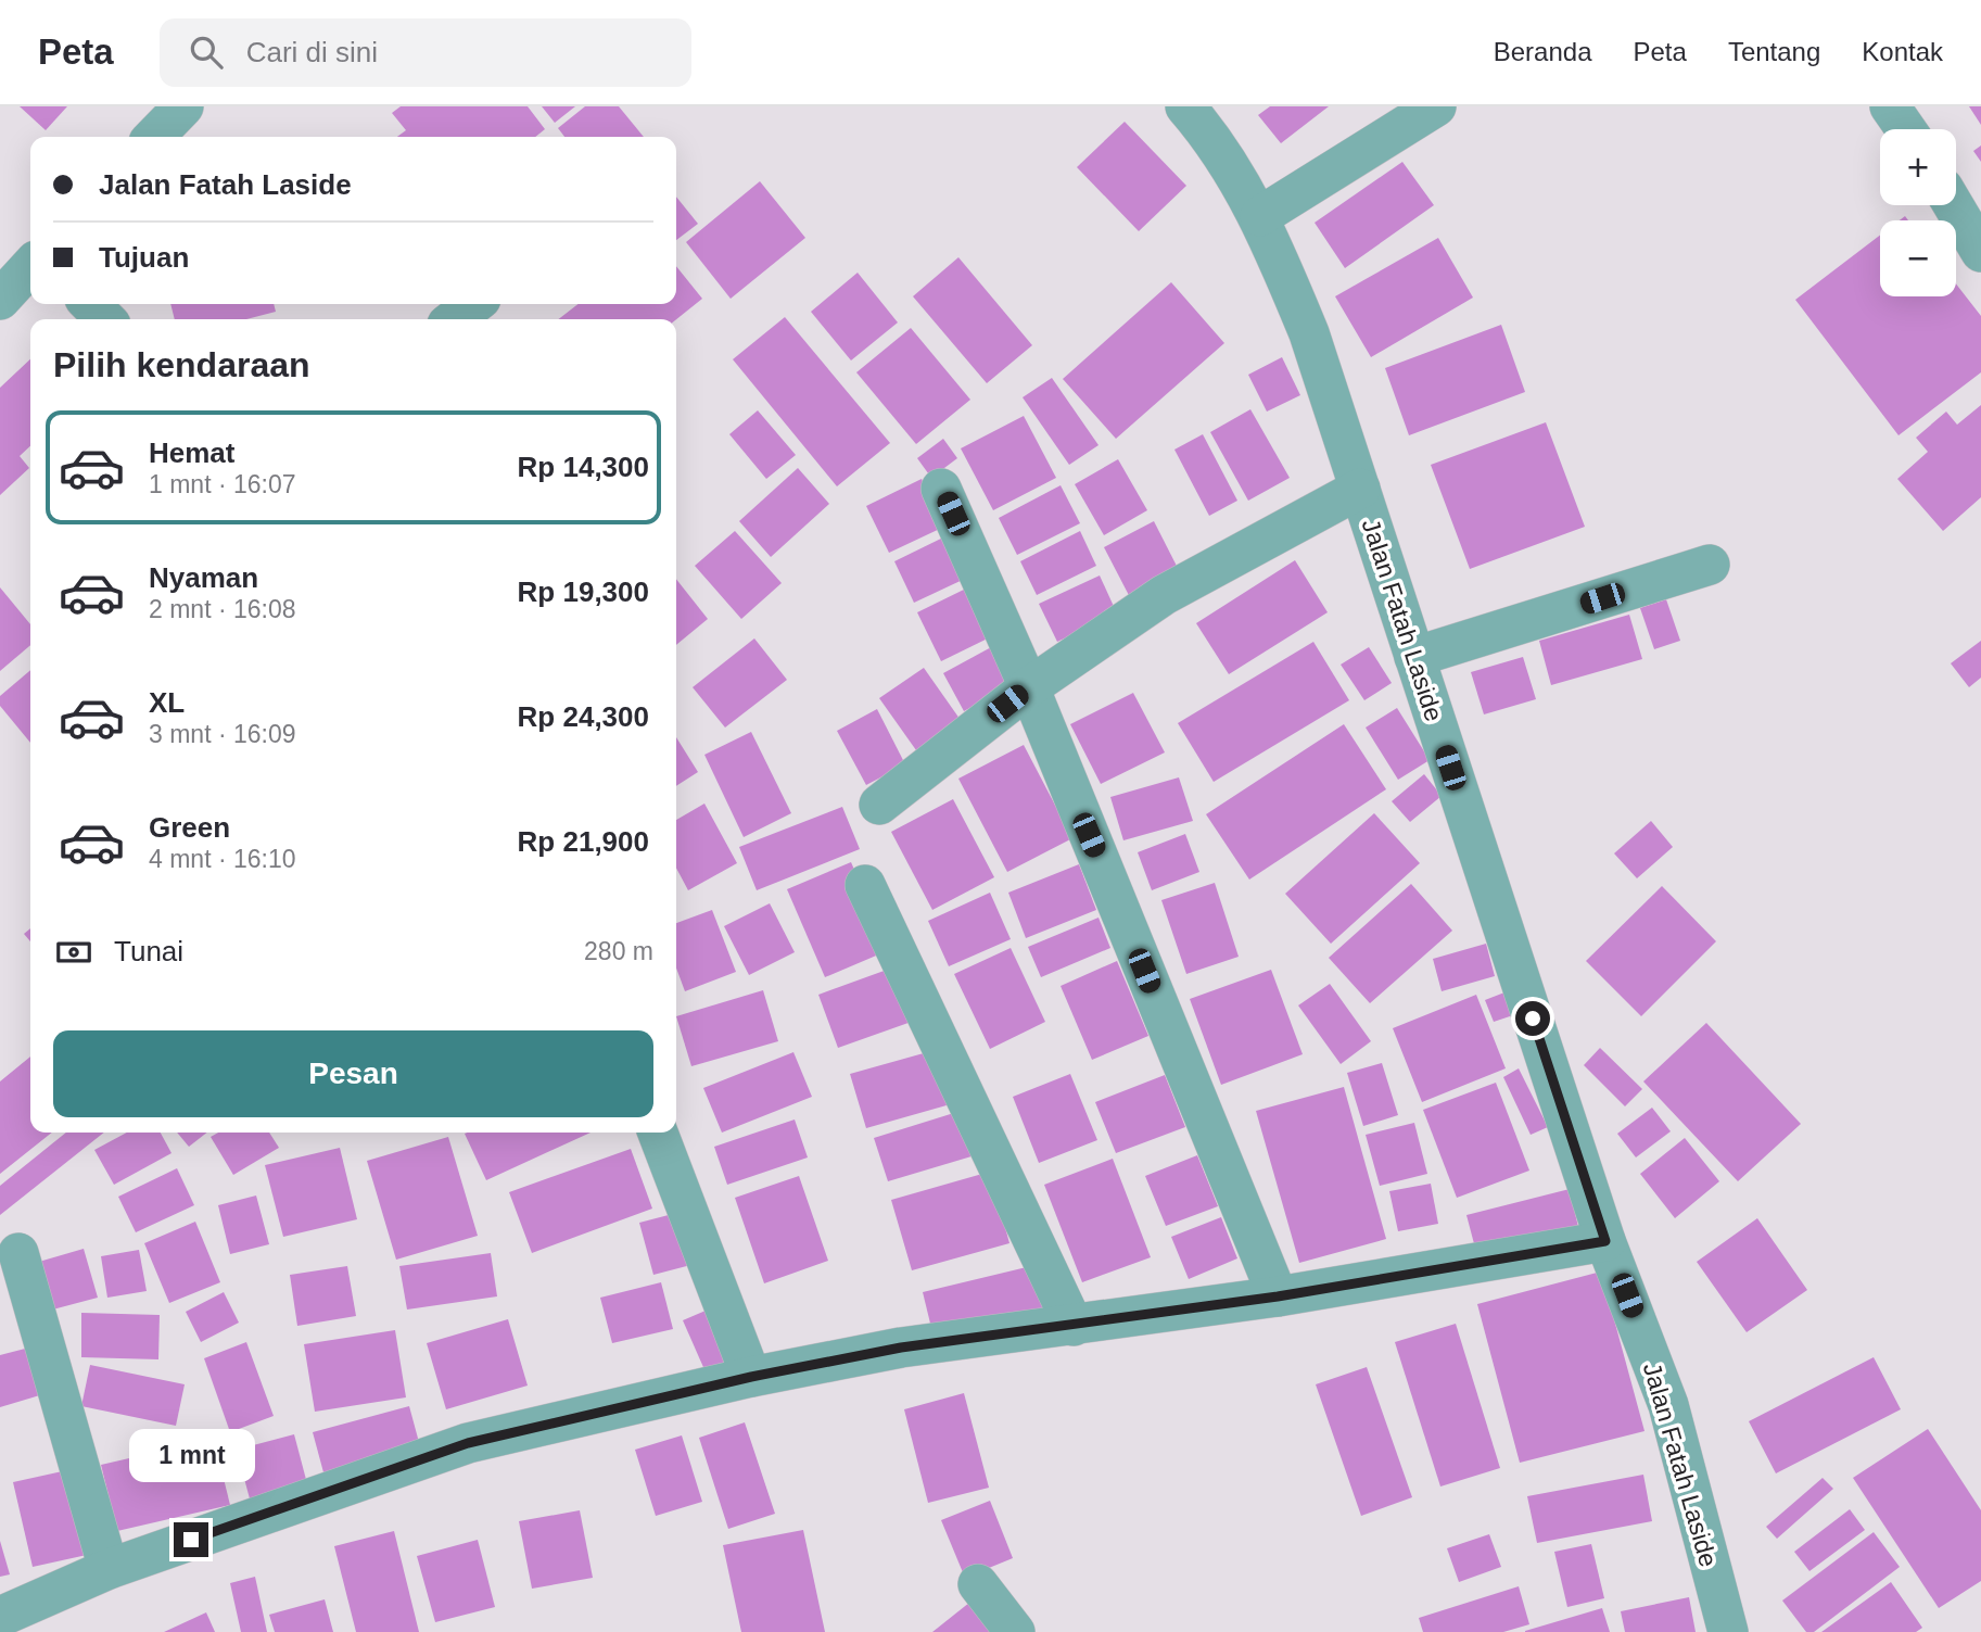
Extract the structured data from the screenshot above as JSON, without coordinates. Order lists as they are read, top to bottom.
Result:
{
  "streets": {
    "street": ["Jalan Fatah Laside"]
  },
  "page": {
    "header": "Peta",
    "search": "Cari di sini",
    "nav": [
      "Beranda",
      "Peta",
      "Tentang",
      "Kontak"
    ],
    "map_buttons": ["+", "−"],
    "banner": ["Jalan Fatah Laside", "Tujuan"],
    "heading": "Pilih kendaraan",
    "list": [
      {
        "name": "Hemat",
        "note": "1 mnt · 16:07",
        "value": "Rp 14,300"
      },
      {
        "name": "Nyaman",
        "note": "2 mnt · 16:08",
        "value": "Rp 19,300"
      },
      {
        "name": "XL",
        "note": "3 mnt · 16:09",
        "value": "Rp 24,300"
      },
      {
        "name": "Green",
        "note": "4 mnt · 16:10",
        "value": "Rp 21,900"
      }
    ],
    "pay": ["Tunai", "280 m"],
    "buttons": "Pesan",
    "bubble": "1 mnt"
  }
}
